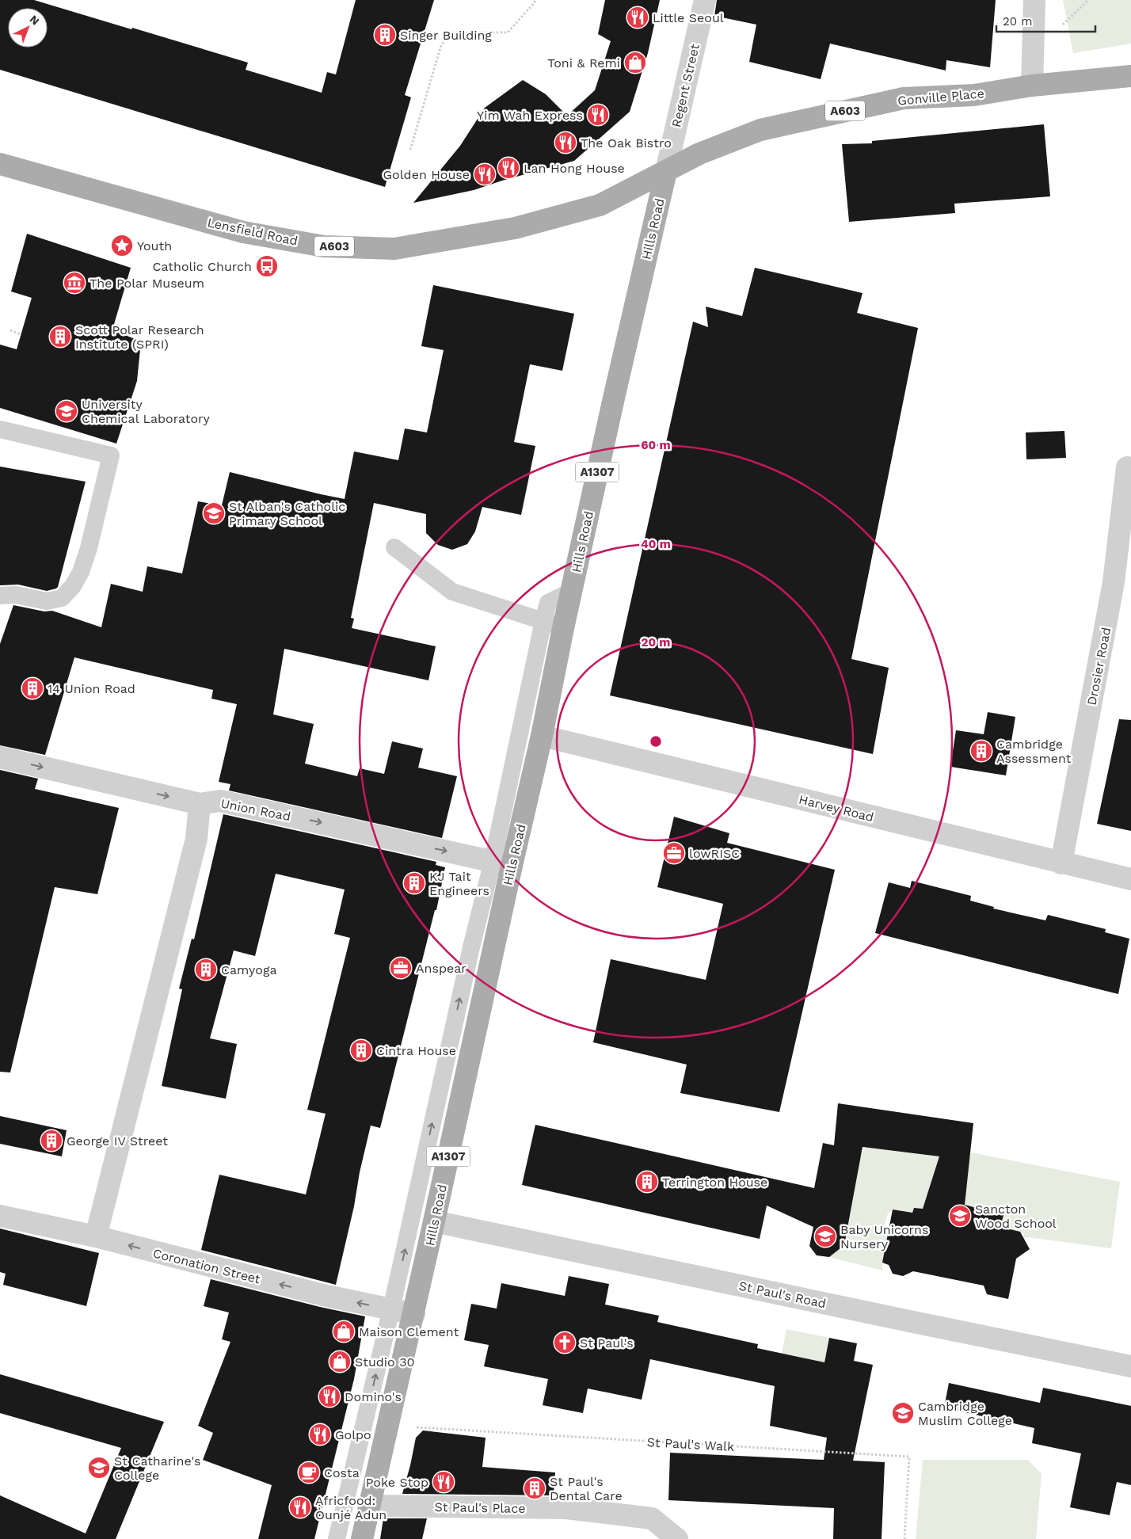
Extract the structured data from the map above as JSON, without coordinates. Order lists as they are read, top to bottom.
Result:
{
  "streets": {
    "main road": [
      "Gonville Place",
      "A603",
      "Hills Road",
      "Lensfield Road",
      "A1307"
    ],
    "street": [
      "Regent Street",
      "Drosier Road",
      "Harvey Road",
      "Union Road",
      "Coronation Street",
      "St Paul's Road",
      "St Paul's Place"
    ],
    "path": ["St Paul's Walk"]
  },
  "crossings": [
    ["Regent Street", "Gonville Place"],
    ["Regent Street", "Hills Road"],
    ["Regent Street", "Lensfield Road"],
    ["Gonville Place", "Hills Road"],
    ["Gonville Place", "Lensfield Road"],
    ["Hills Road", "Lensfield Road"],
    ["Hills Road", "Harvey Road"],
    ["Hills Road", "Union Road"],
    ["Hills Road", "Coronation Street"],
    ["Hills Road", "St Paul's Road"],
    ["Hills Road", "St Paul's Walk"],
    ["Hills Road", "St Paul's Place"],
    ["Drosier Road", "Harvey Road"]
  ],
  "one_way": ["Union Road", "Coronation Street"],
  "places": {
    "restaurant": [
      "Little Seoul",
      "Yim Wah Express",
      "The Oak Bistro",
      "Lan Hong House",
      "Golden House",
      "Domino's",
      "Golpo",
      "Poke Stop",
      "Africfood: Òunjé Adun"
    ],
    "building": [
      "Singer Building",
      "Scott Polar Research Institute (SPRI)",
      "14 Union Road",
      "Cambridge Assessment",
      "KJ Tait Engineers",
      "Camyoga",
      "Cintra House",
      "George IV Street",
      "Terrington House",
      "St Paul's Dental Care"
    ],
    "shop": ["Toni & Remi", "Maison Clement", "Studio 30"],
    "place": ["Youth"],
    "bus stop": ["Catholic Church"],
    "museum": ["The Polar Museum"],
    "school or university": [
      "University Chemical Laboratory",
      "St Alban's Catholic Primary School",
      "Sancton Wood School",
      "Baby Unicorns Nursery",
      "Cambridge Muslim College",
      "St Catharine's College"
    ],
    "office": ["lowRISC", "Anspear"],
    "church": ["St Paul's"],
    "cafe": ["Costa"]
  },
  "scale_bar": "20 m",
  "north": "top right",
  "rings": ["60 m", "40 m", "20 m"]
}
